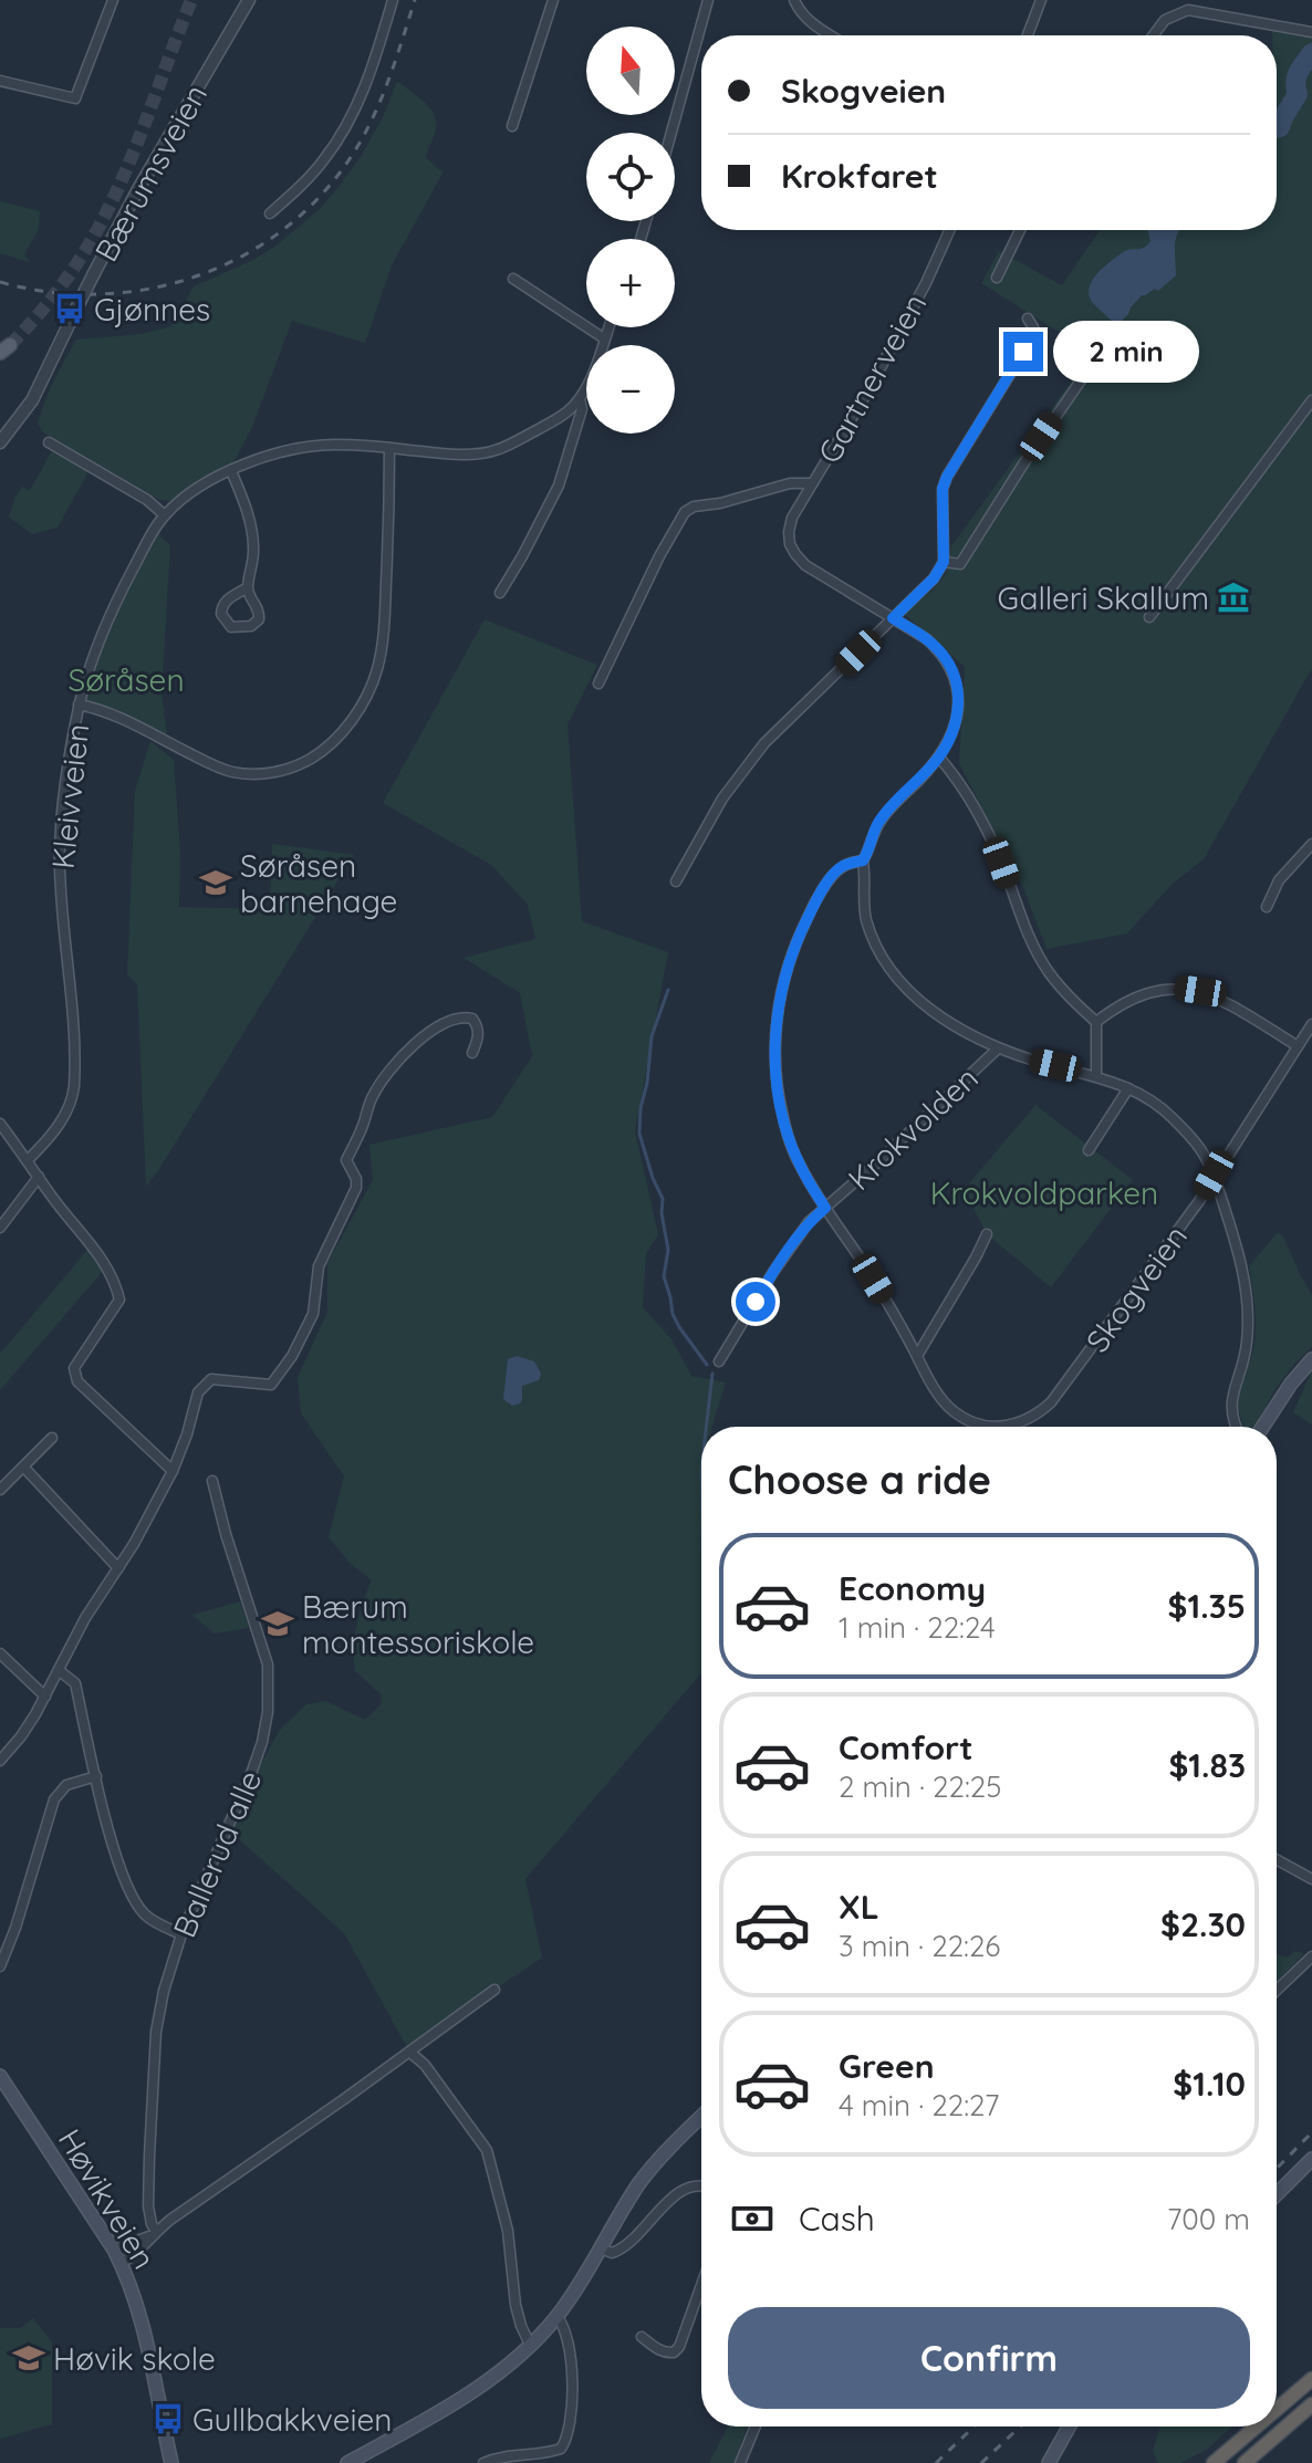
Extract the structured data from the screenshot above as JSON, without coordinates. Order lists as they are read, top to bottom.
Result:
{
  "streets": {
    "main road": ["Høvikveien"],
    "street": [
      "Bærumsveien",
      "Gartnerveien",
      "Kleivveien",
      "Krokvolden",
      "Skogveien",
      "Ballerud alle"
    ]
  },
  "crossings": [
    ["Krokvolden", "Skogveien"]
  ],
  "parks": ["Søråsen", "Krokvoldparken"],
  "places": {
    "bus stop": ["Gjønnes", "Gullbakkveien"],
    "museum": ["Galleri Skallum"],
    "school or university": ["Søråsen barnehage", "Bærum montessoriskole", "Høvik skole"]
  },
  "north": "top",
  "page": {
    "map_buttons": ["+", "−"],
    "banner": ["Skogveien", "Krokfaret"],
    "bubble": "2 min",
    "heading": "Choose a ride",
    "list": [
      {
        "name": "Economy",
        "note": "1 min · 22:24",
        "value": "$1.35"
      },
      {
        "name": "Comfort",
        "note": "2 min · 22:25",
        "value": "$1.83"
      },
      {
        "name": "XL",
        "note": "3 min · 22:26",
        "value": "$2.30"
      },
      {
        "name": "Green",
        "note": "4 min · 22:27",
        "value": "$1.10"
      }
    ],
    "pay": ["Cash", "700 m"],
    "buttons": "Confirm"
  }
}
